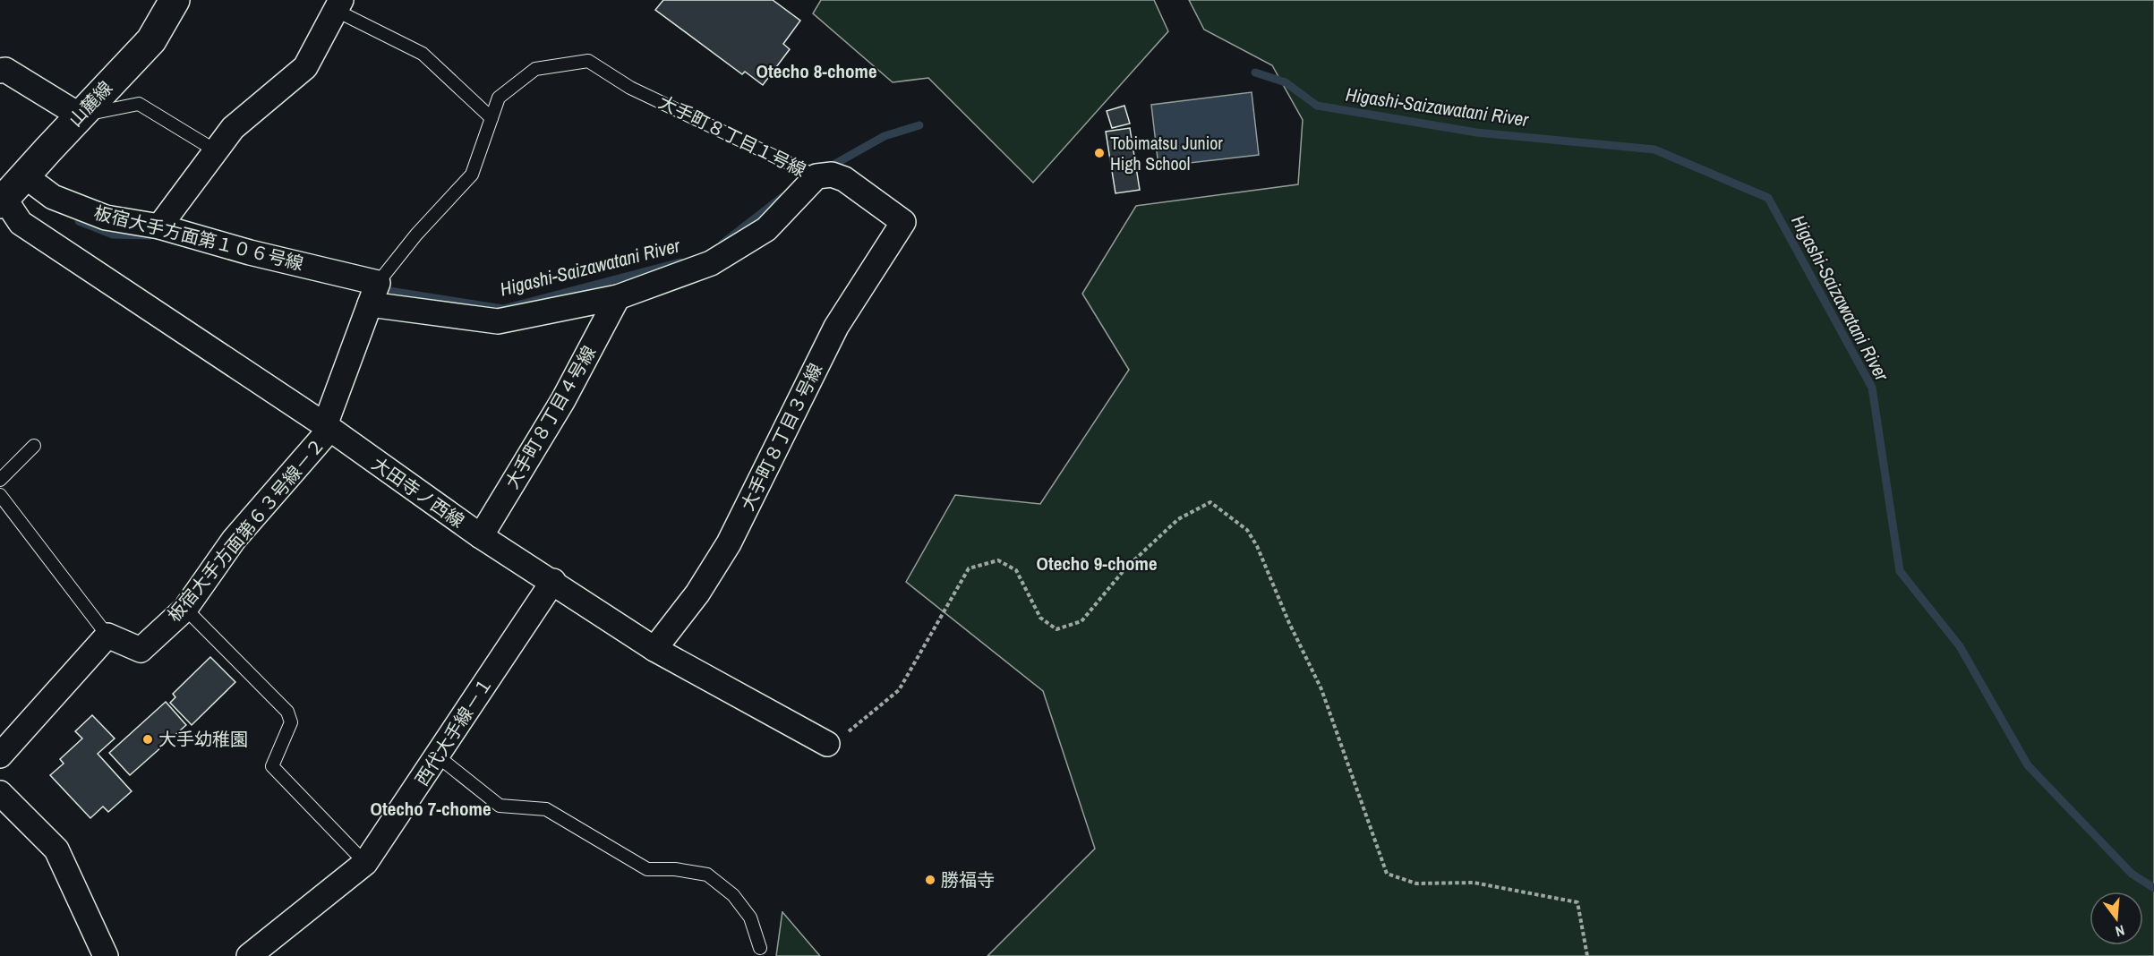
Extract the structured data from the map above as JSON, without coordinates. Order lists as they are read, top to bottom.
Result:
{
  "streets": {
    "main road": ["山麓線"],
    "street": [
      "大手町８丁目１号線",
      "板宿大手方面第１０６号線",
      "大手町８丁目４号線",
      "大手町８丁目３号線",
      "大田寺ノ西線",
      "板宿大手方面第６３号線－２",
      "西代大手線－１"
    ]
  },
  "crossings": [
    ["山麓線", "板宿大手方面第１０６号線"],
    ["山麓線", "大田寺ノ西線"],
    ["大手町８丁目１号線", "板宿大手方面第１０６号線"],
    ["大手町８丁目１号線", "大手町８丁目３号線"],
    ["大手町８丁目１号線", "板宿大手方面第６３号線－２"],
    ["板宿大手方面第１０６号線", "大手町８丁目４号線"],
    ["板宿大手方面第１０６号線", "板宿大手方面第６３号線－２"],
    ["大手町８丁目４号線", "大田寺ノ西線"],
    ["大手町８丁目３号線", "大田寺ノ西線"],
    ["大田寺ノ西線", "板宿大手方面第６３号線－２"],
    ["大田寺ノ西線", "西代大手線－１"]
  ],
  "districts": ["Otecho 8-chome", "Otecho 9-chome", "Otecho 7-chome"],
  "water": ["Higashi-Saizawatani River"],
  "places": ["Tobimatsu Junior High School", "大手幼稚園", "勝福寺"],
  "north": "bottom"
}
